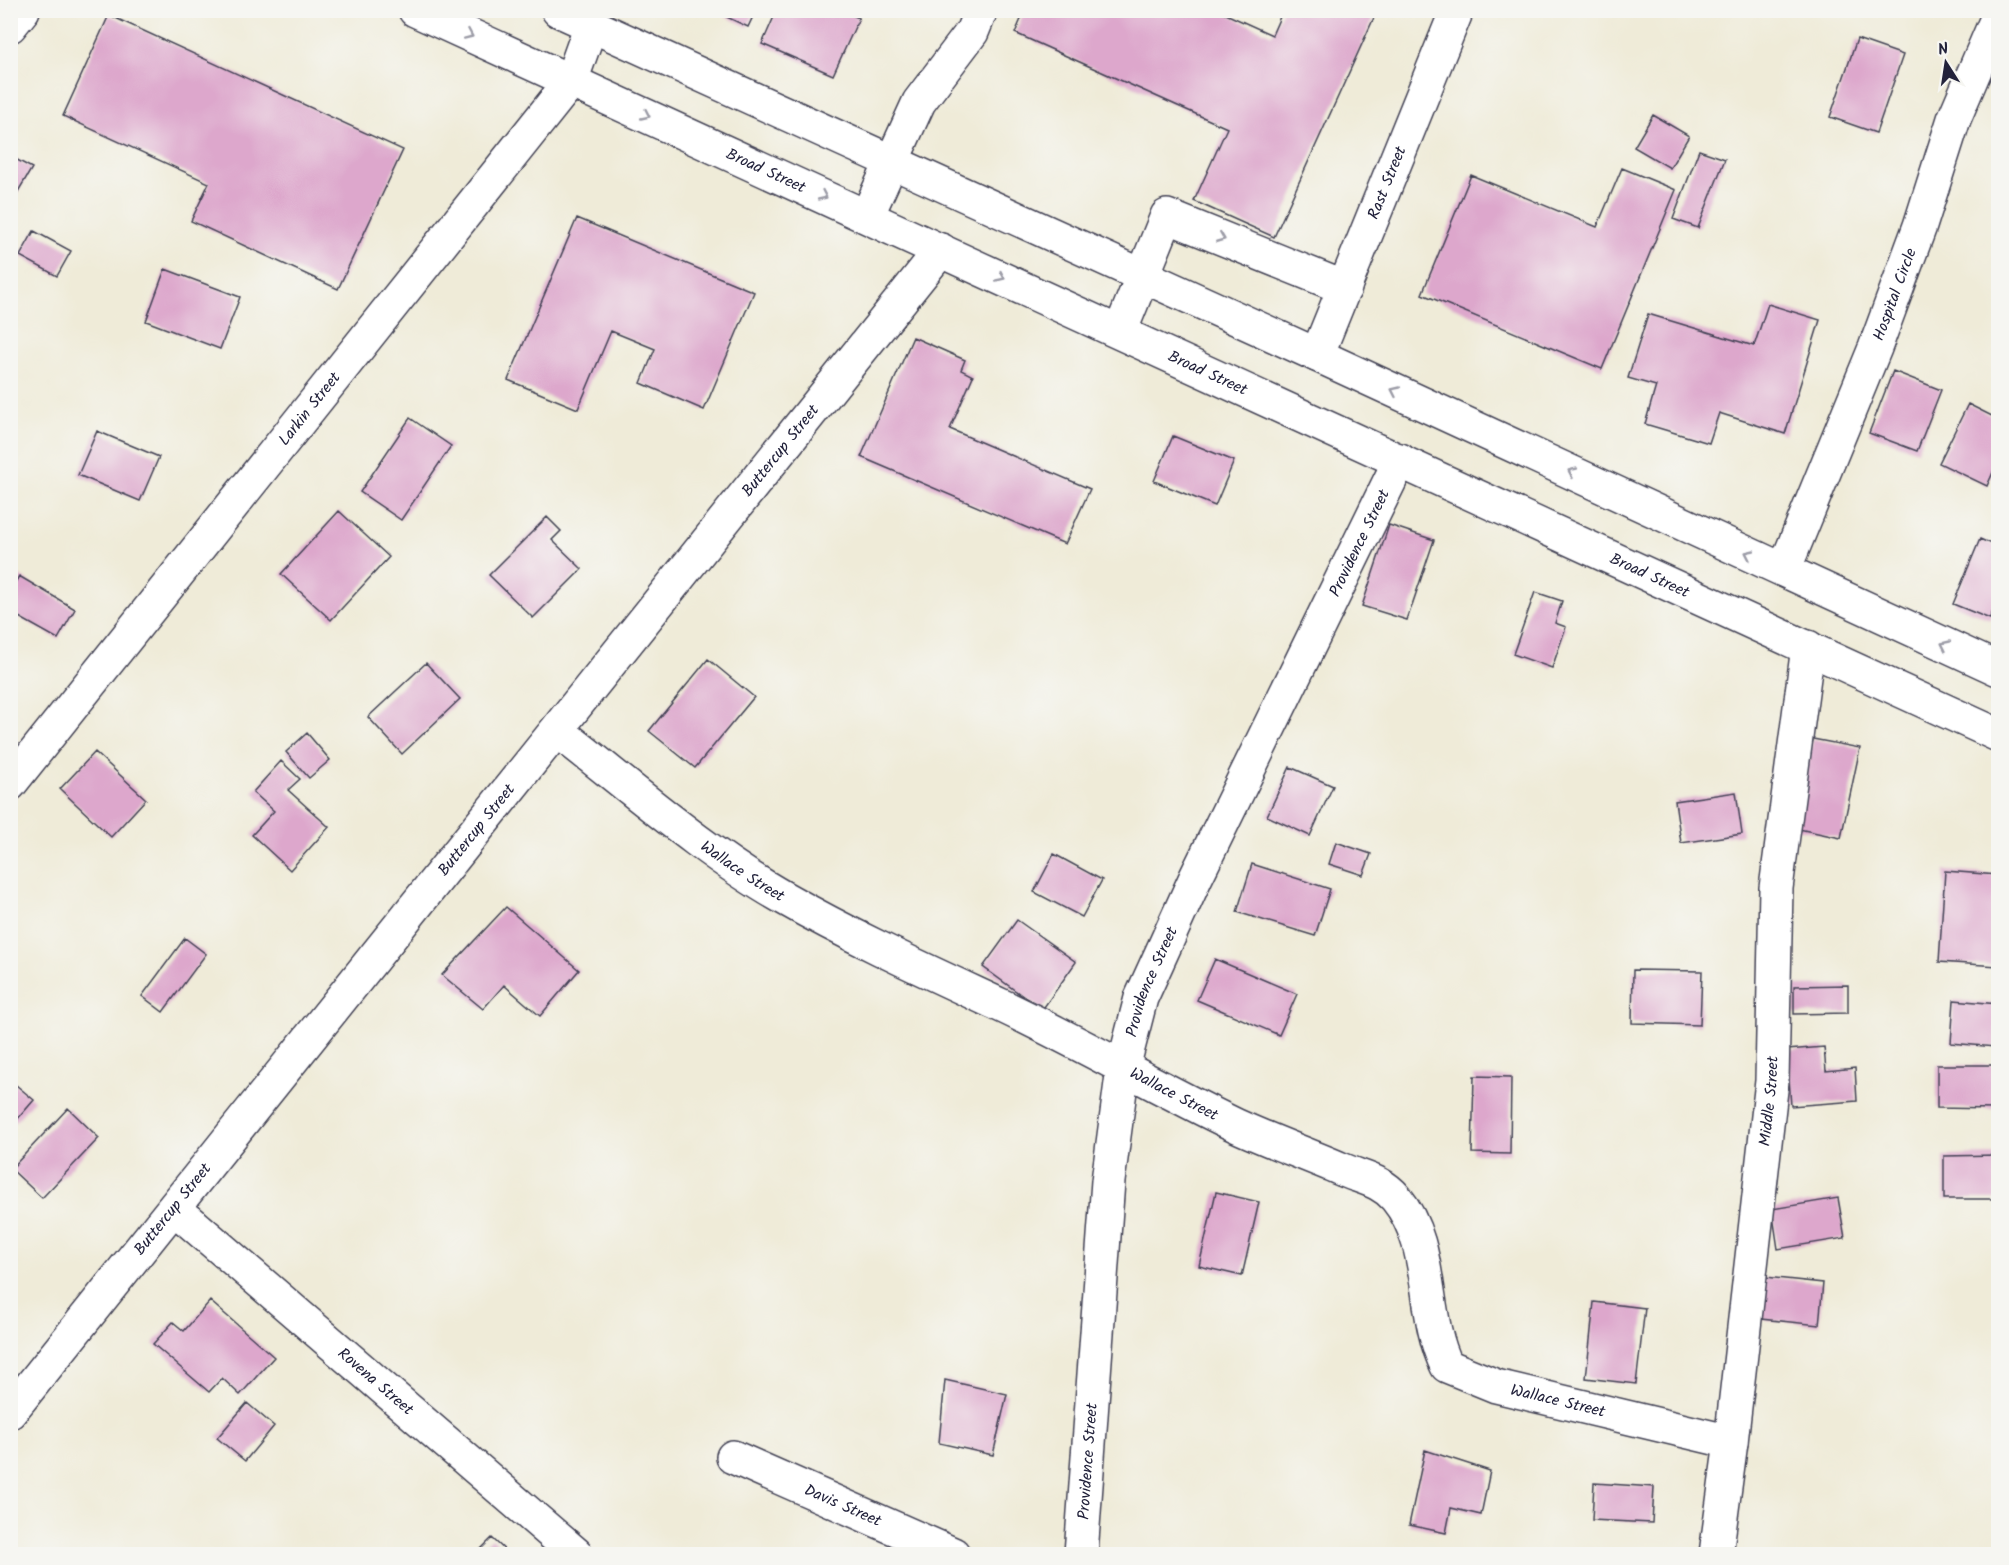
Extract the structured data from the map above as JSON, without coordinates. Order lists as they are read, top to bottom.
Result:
{
  "streets": {
    "street": [
      "Broad Street",
      "Rast Street",
      "Hospital Circle",
      "Larkin Street",
      "Buttercup Street",
      "Providence Street",
      "Wallace Street",
      "Middle Street",
      "Rovena Street",
      "Davis Street"
    ]
  },
  "crossings": [
    ["Broad Street", "Larkin Street"],
    ["Broad Street", "Buttercup Street"],
    ["Broad Street", "Providence Street"],
    ["Broad Street", "Middle Street"],
    ["Buttercup Street", "Wallace Street"],
    ["Buttercup Street", "Rovena Street"],
    ["Providence Street", "Wallace Street"],
    ["Wallace Street", "Middle Street"]
  ],
  "north": "top"
}
